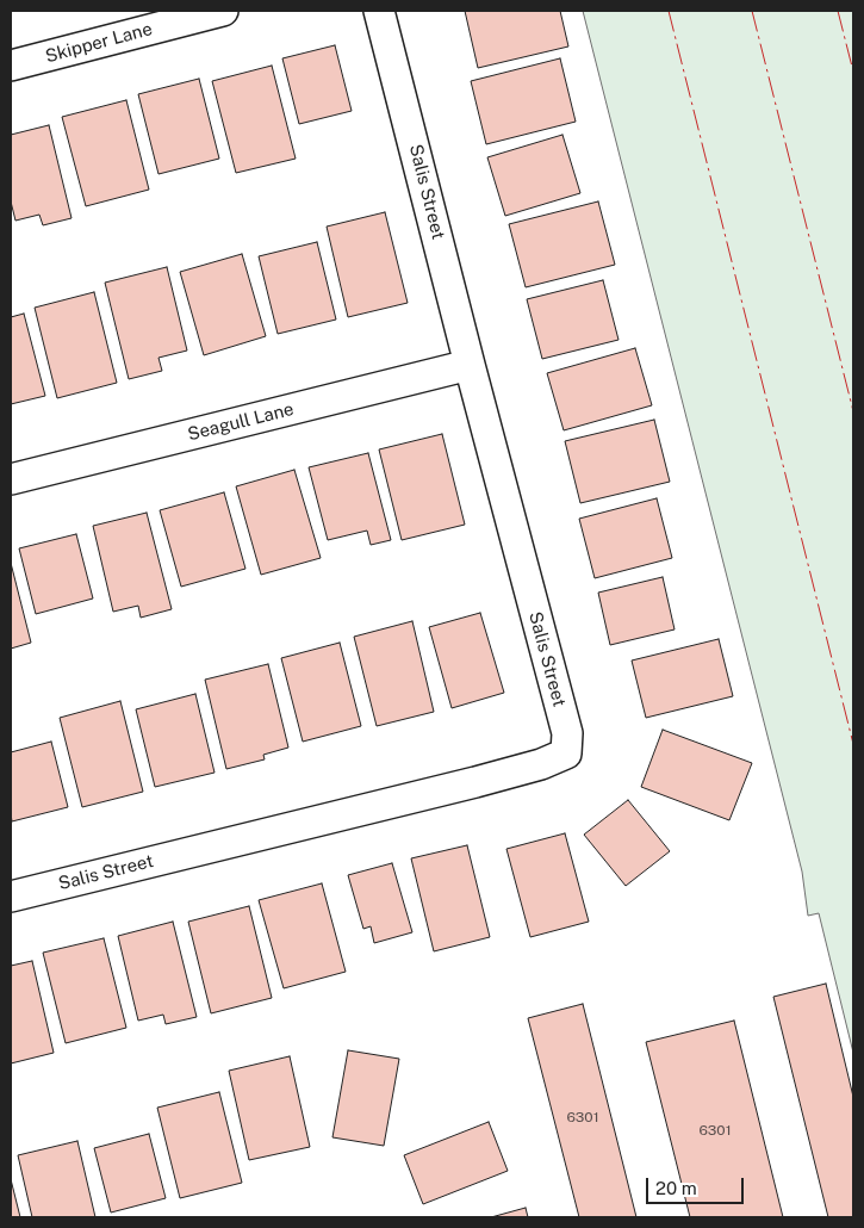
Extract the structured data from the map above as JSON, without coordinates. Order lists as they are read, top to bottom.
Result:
{
  "streets": {
    "street": ["Skipper Lane", "Salis Street", "Seagull Lane"]
  },
  "crossings": [
    ["Salis Street", "Seagull Lane"]
  ],
  "house_numbers": ["6301", "6301"],
  "scale_bar": "20 m"
}
